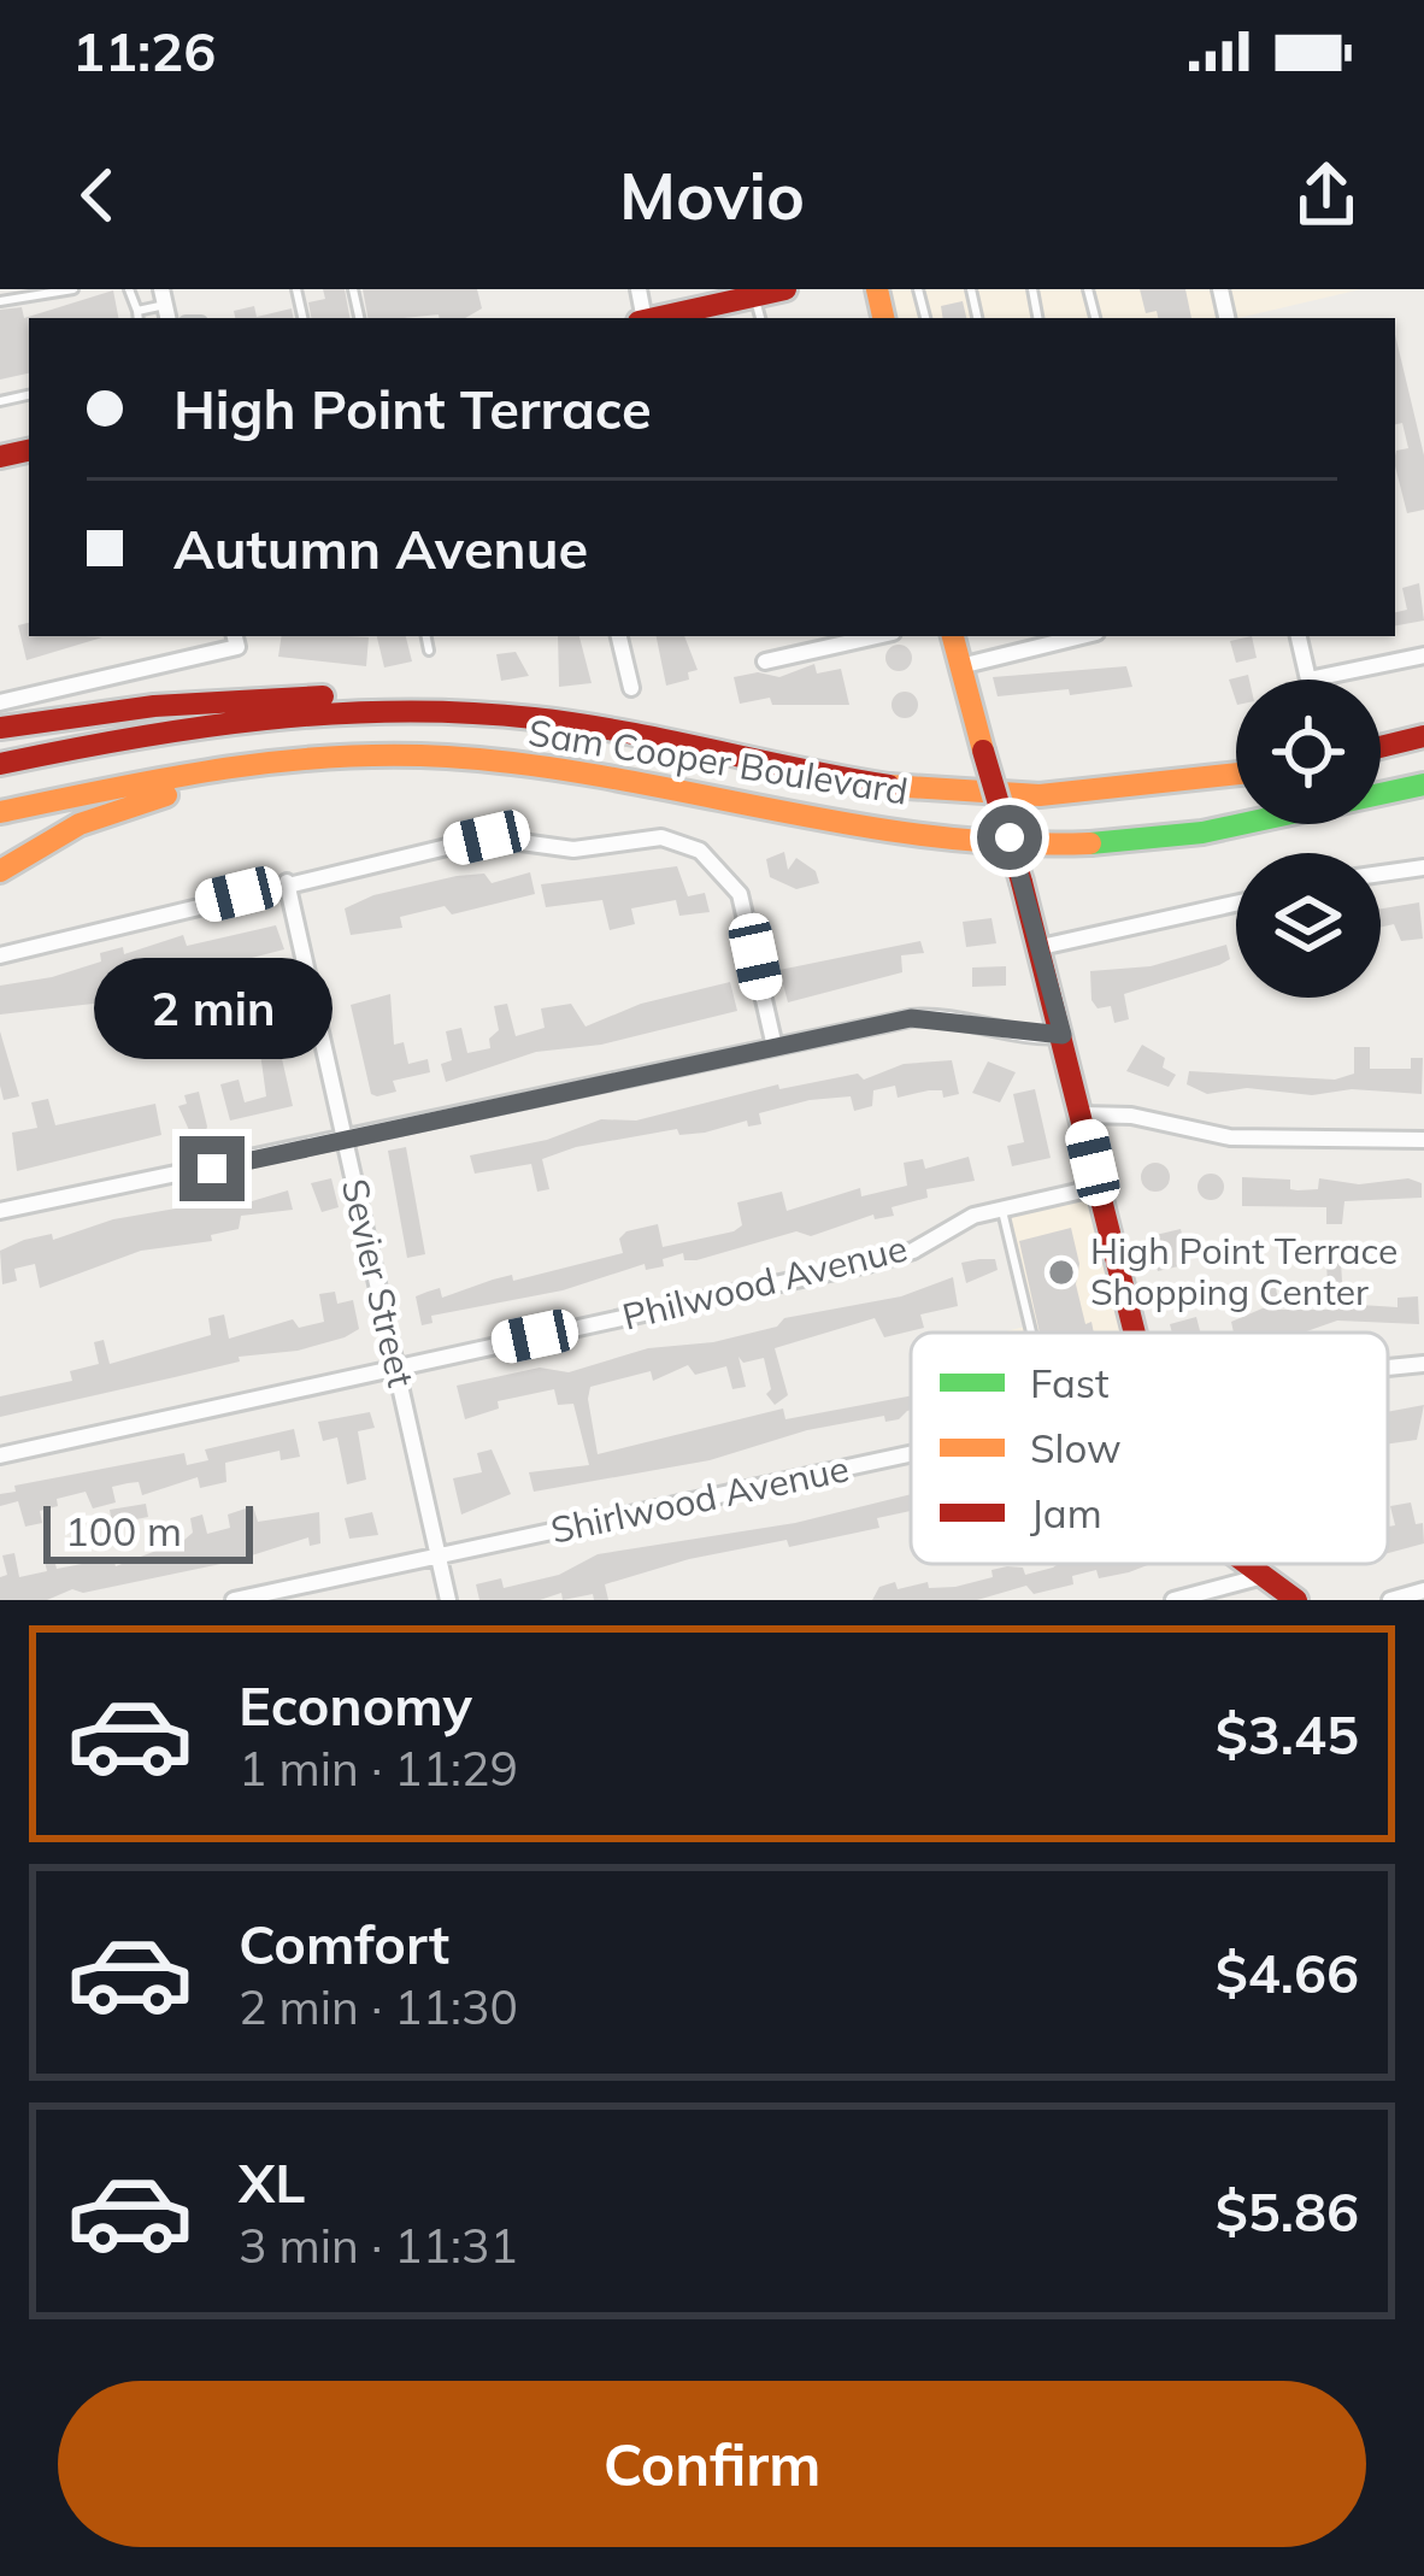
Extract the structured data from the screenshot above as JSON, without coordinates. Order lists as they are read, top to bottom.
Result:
{
  "streets": {
    "main road": ["Sam Cooper Boulevard"],
    "street": ["Sevier Street", "Philwood Avenue", "Shirlwood Avenue"]
  },
  "crossings": [
    ["Sevier Street", "Philwood Avenue"],
    ["Sevier Street", "Shirlwood Avenue"]
  ],
  "places": ["High Point Terrace Shopping Center"],
  "legend": ["Fast", "Slow", "Jam"],
  "scale_bar": "100 m",
  "page": {
    "status": "11:26",
    "header": "Movio",
    "banner": ["High Point Terrace", "Autumn Avenue"],
    "bubble": "2 min",
    "scale": "100 m",
    "list": [
      {
        "name": "Economy",
        "note": "1 min · 11:29",
        "value": "$3.45"
      },
      {
        "name": "Comfort",
        "note": "2 min · 11:30",
        "value": "$4.66"
      },
      {
        "name": "XL",
        "note": "3 min · 11:31",
        "value": "$5.86"
      }
    ],
    "buttons": "Confirm"
  }
}
